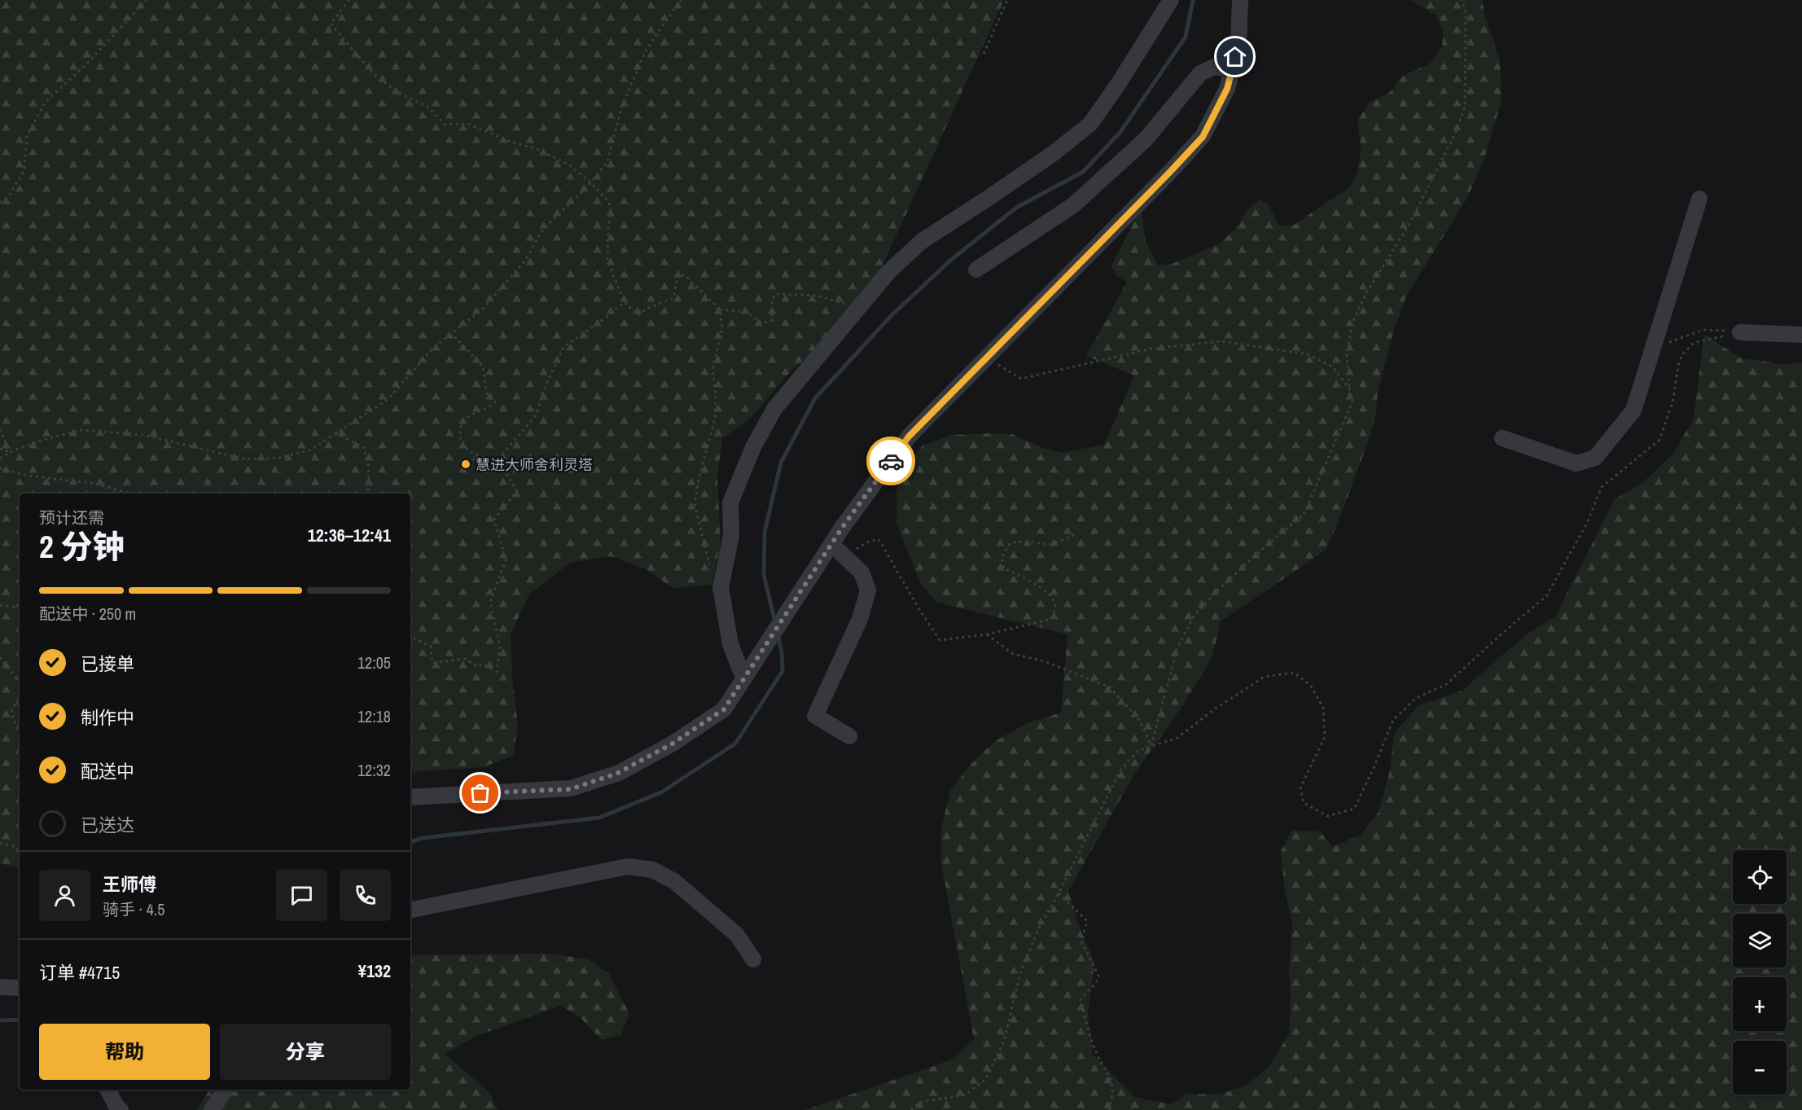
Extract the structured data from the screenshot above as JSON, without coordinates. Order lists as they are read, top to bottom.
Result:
{
  "places": ["慧进大师舍利灵塔"],
  "page": {
    "heading": ["2 分钟", "预计还需", "12:36–12:41"],
    "panel": [
      "王师傅",
      "骑手 · 4.5",
      "订单 #4715",
      "¥132"
    ],
    "bar": "配送中 · 250 m",
    "list": [
      ["已接单", "12:05"],
      ["制作中", "12:18"],
      ["配送中", "12:32"],
      "已送达"
    ],
    "map_buttons": ["+", "−"],
    "buttons": ["帮助", "分享"]
  }
}
